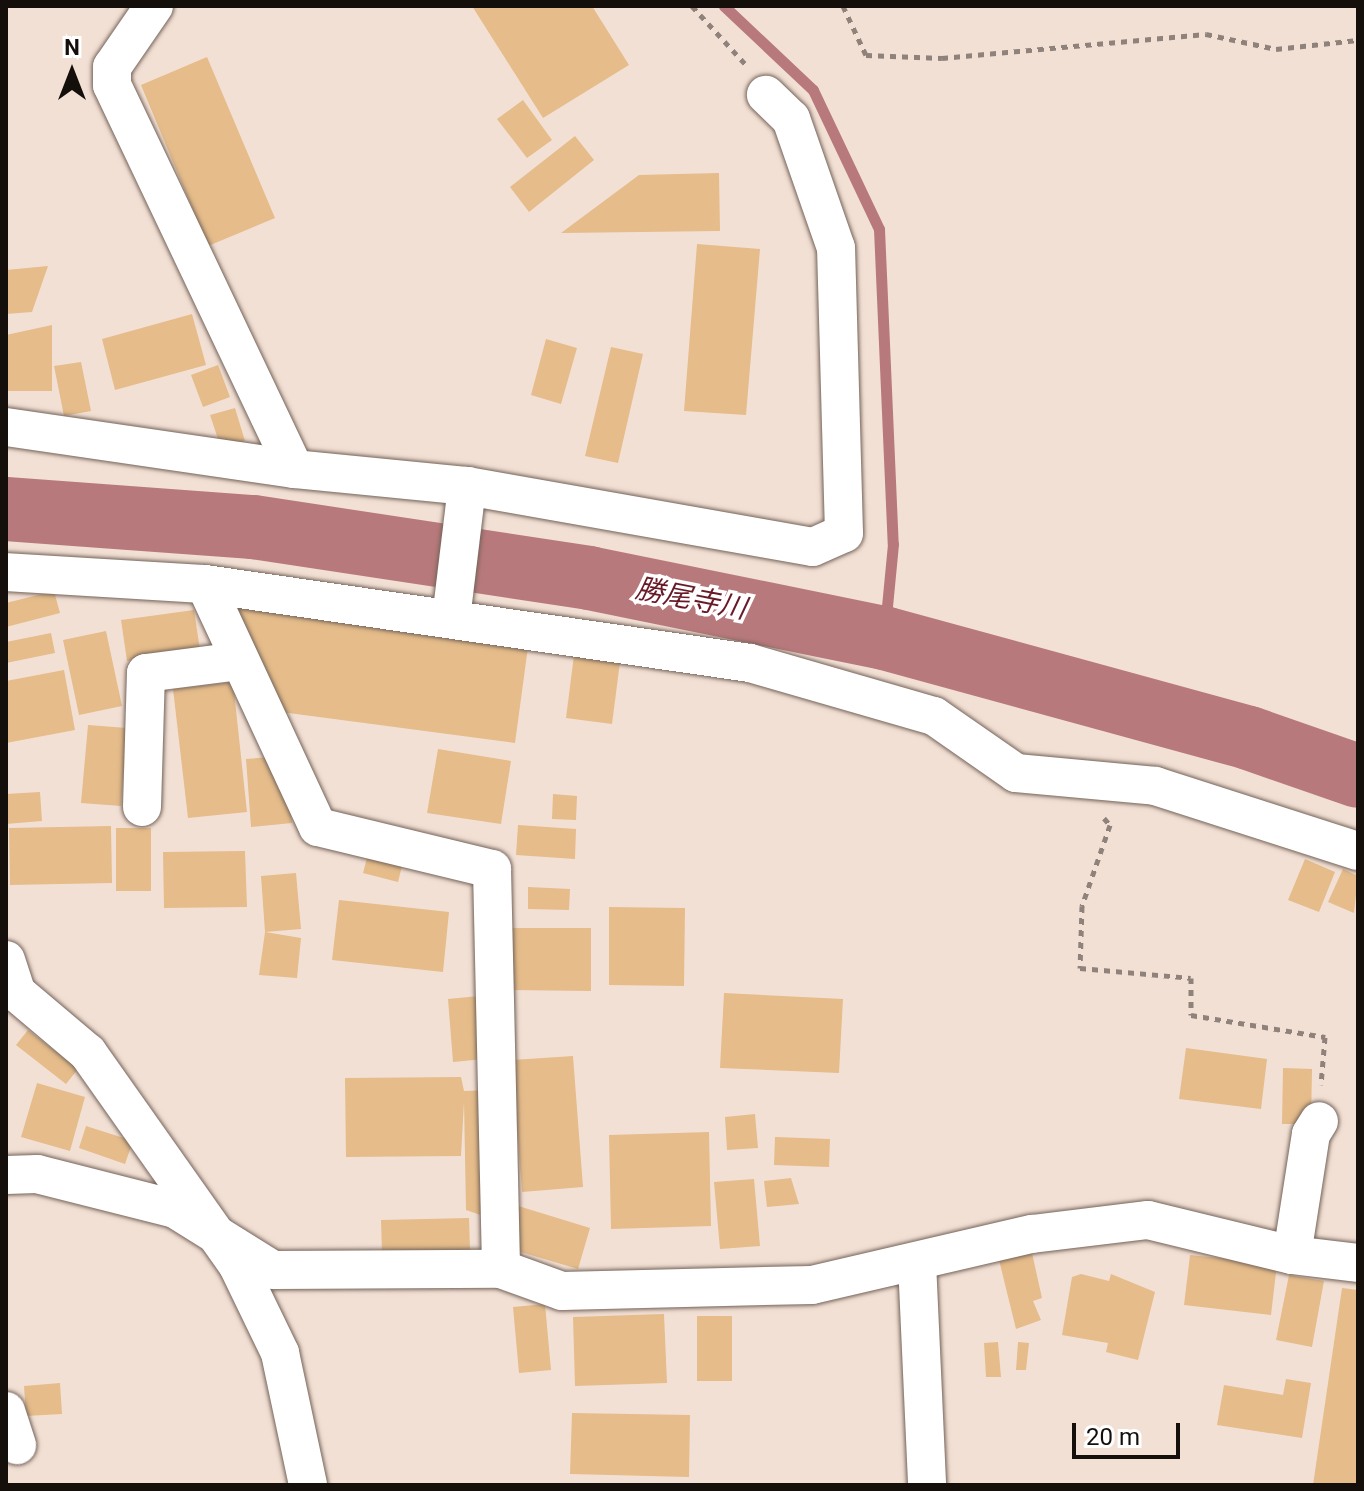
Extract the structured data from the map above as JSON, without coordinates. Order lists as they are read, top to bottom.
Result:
{
  "water": ["勝尾寺川"],
  "scale_bar": "20 m",
  "north": "top"
}
